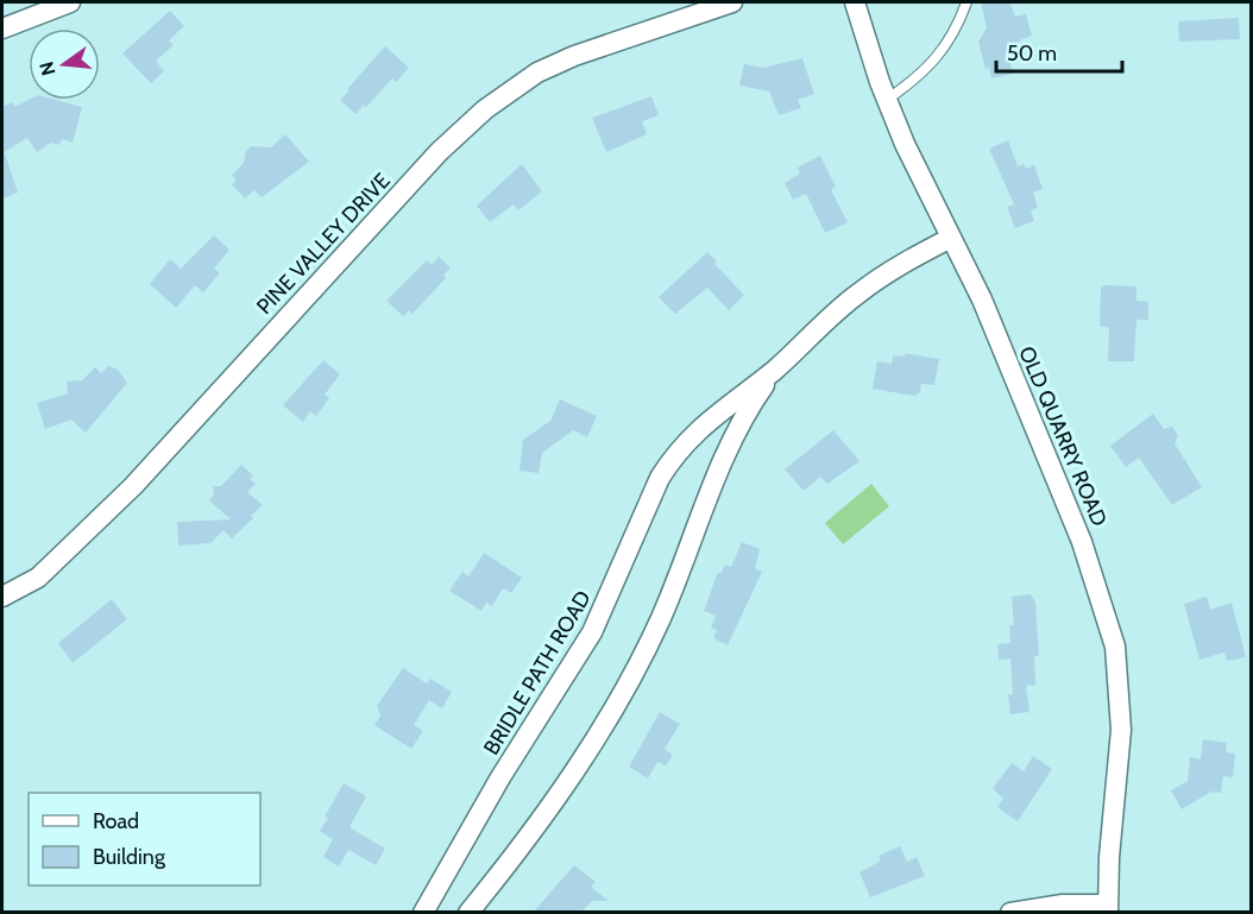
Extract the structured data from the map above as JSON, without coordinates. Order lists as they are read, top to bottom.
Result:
{
  "streets": {
    "street": ["PINE VALLEY DRIVE", "OLD QUARRY ROAD", "BRIDLE PATH ROAD"]
  },
  "crossings": [
    ["OLD QUARRY ROAD", "BRIDLE PATH ROAD"]
  ],
  "legend": ["Road", "Building"],
  "scale_bar": "50 m",
  "north": "left"
}
